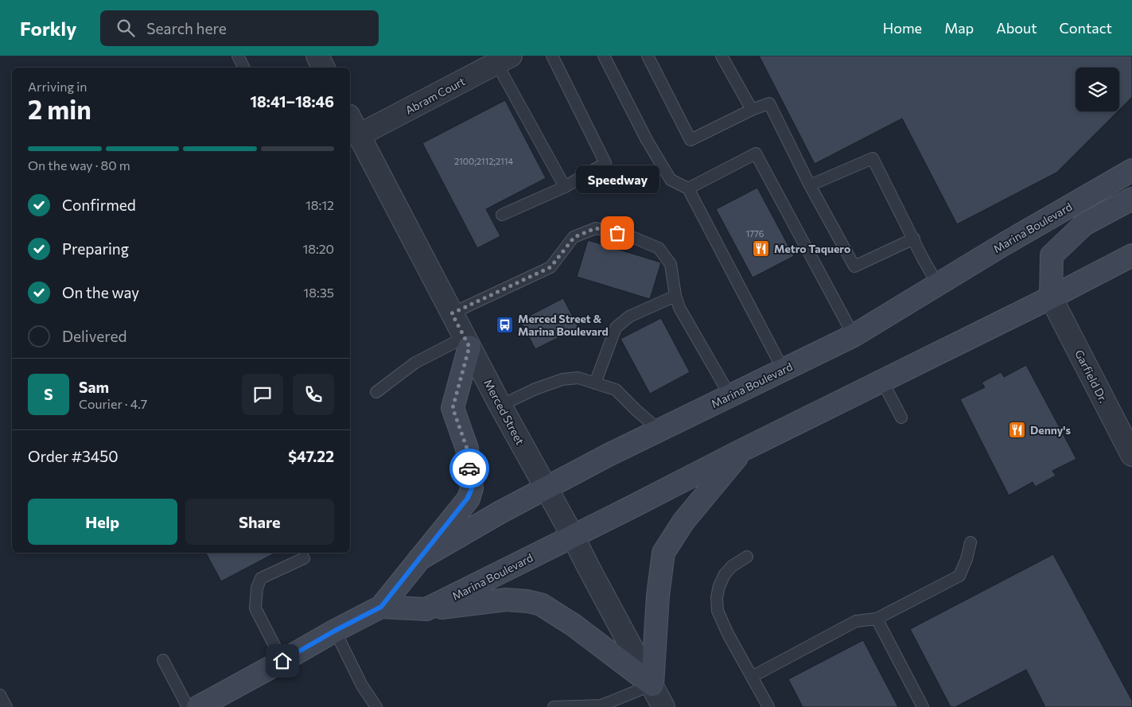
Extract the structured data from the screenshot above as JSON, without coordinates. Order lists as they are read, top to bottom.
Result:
{
  "streets": {
    "main road": ["Marina Boulevard"],
    "street": ["Abram Court", "Garfield Dr.", "Merced Street"]
  },
  "crossings": [
    ["Abram Court", "Merced Street"],
    ["Marina Boulevard", "Garfield Dr."],
    ["Marina Boulevard", "Merced Street"]
  ],
  "places": {
    "other": ["Speedway"],
    "restaurant": ["Metro Taquero", "Denny's"],
    "bus stop": ["Merced Street & Marina Boulevard"]
  },
  "house_numbers": ["2100;2112;2114", "1776"],
  "page": {
    "header": "Forkly",
    "search": "Search here",
    "nav": [
      "Home",
      "Map",
      "About",
      "Contact"
    ],
    "heading": ["2 min", "Arriving in", "18:41–18:46"],
    "panel": [
      "Sam",
      "Courier · 4.7",
      "Order #3450",
      "$47.22"
    ],
    "bar": "On the way · 80 m",
    "bubble": "Speedway",
    "list": [
      ["Confirmed", "18:12"],
      ["Preparing", "18:20"],
      ["On the way", "18:35"],
      "Delivered"
    ],
    "round": "S",
    "buttons": ["Help", "Share"]
  }
}
